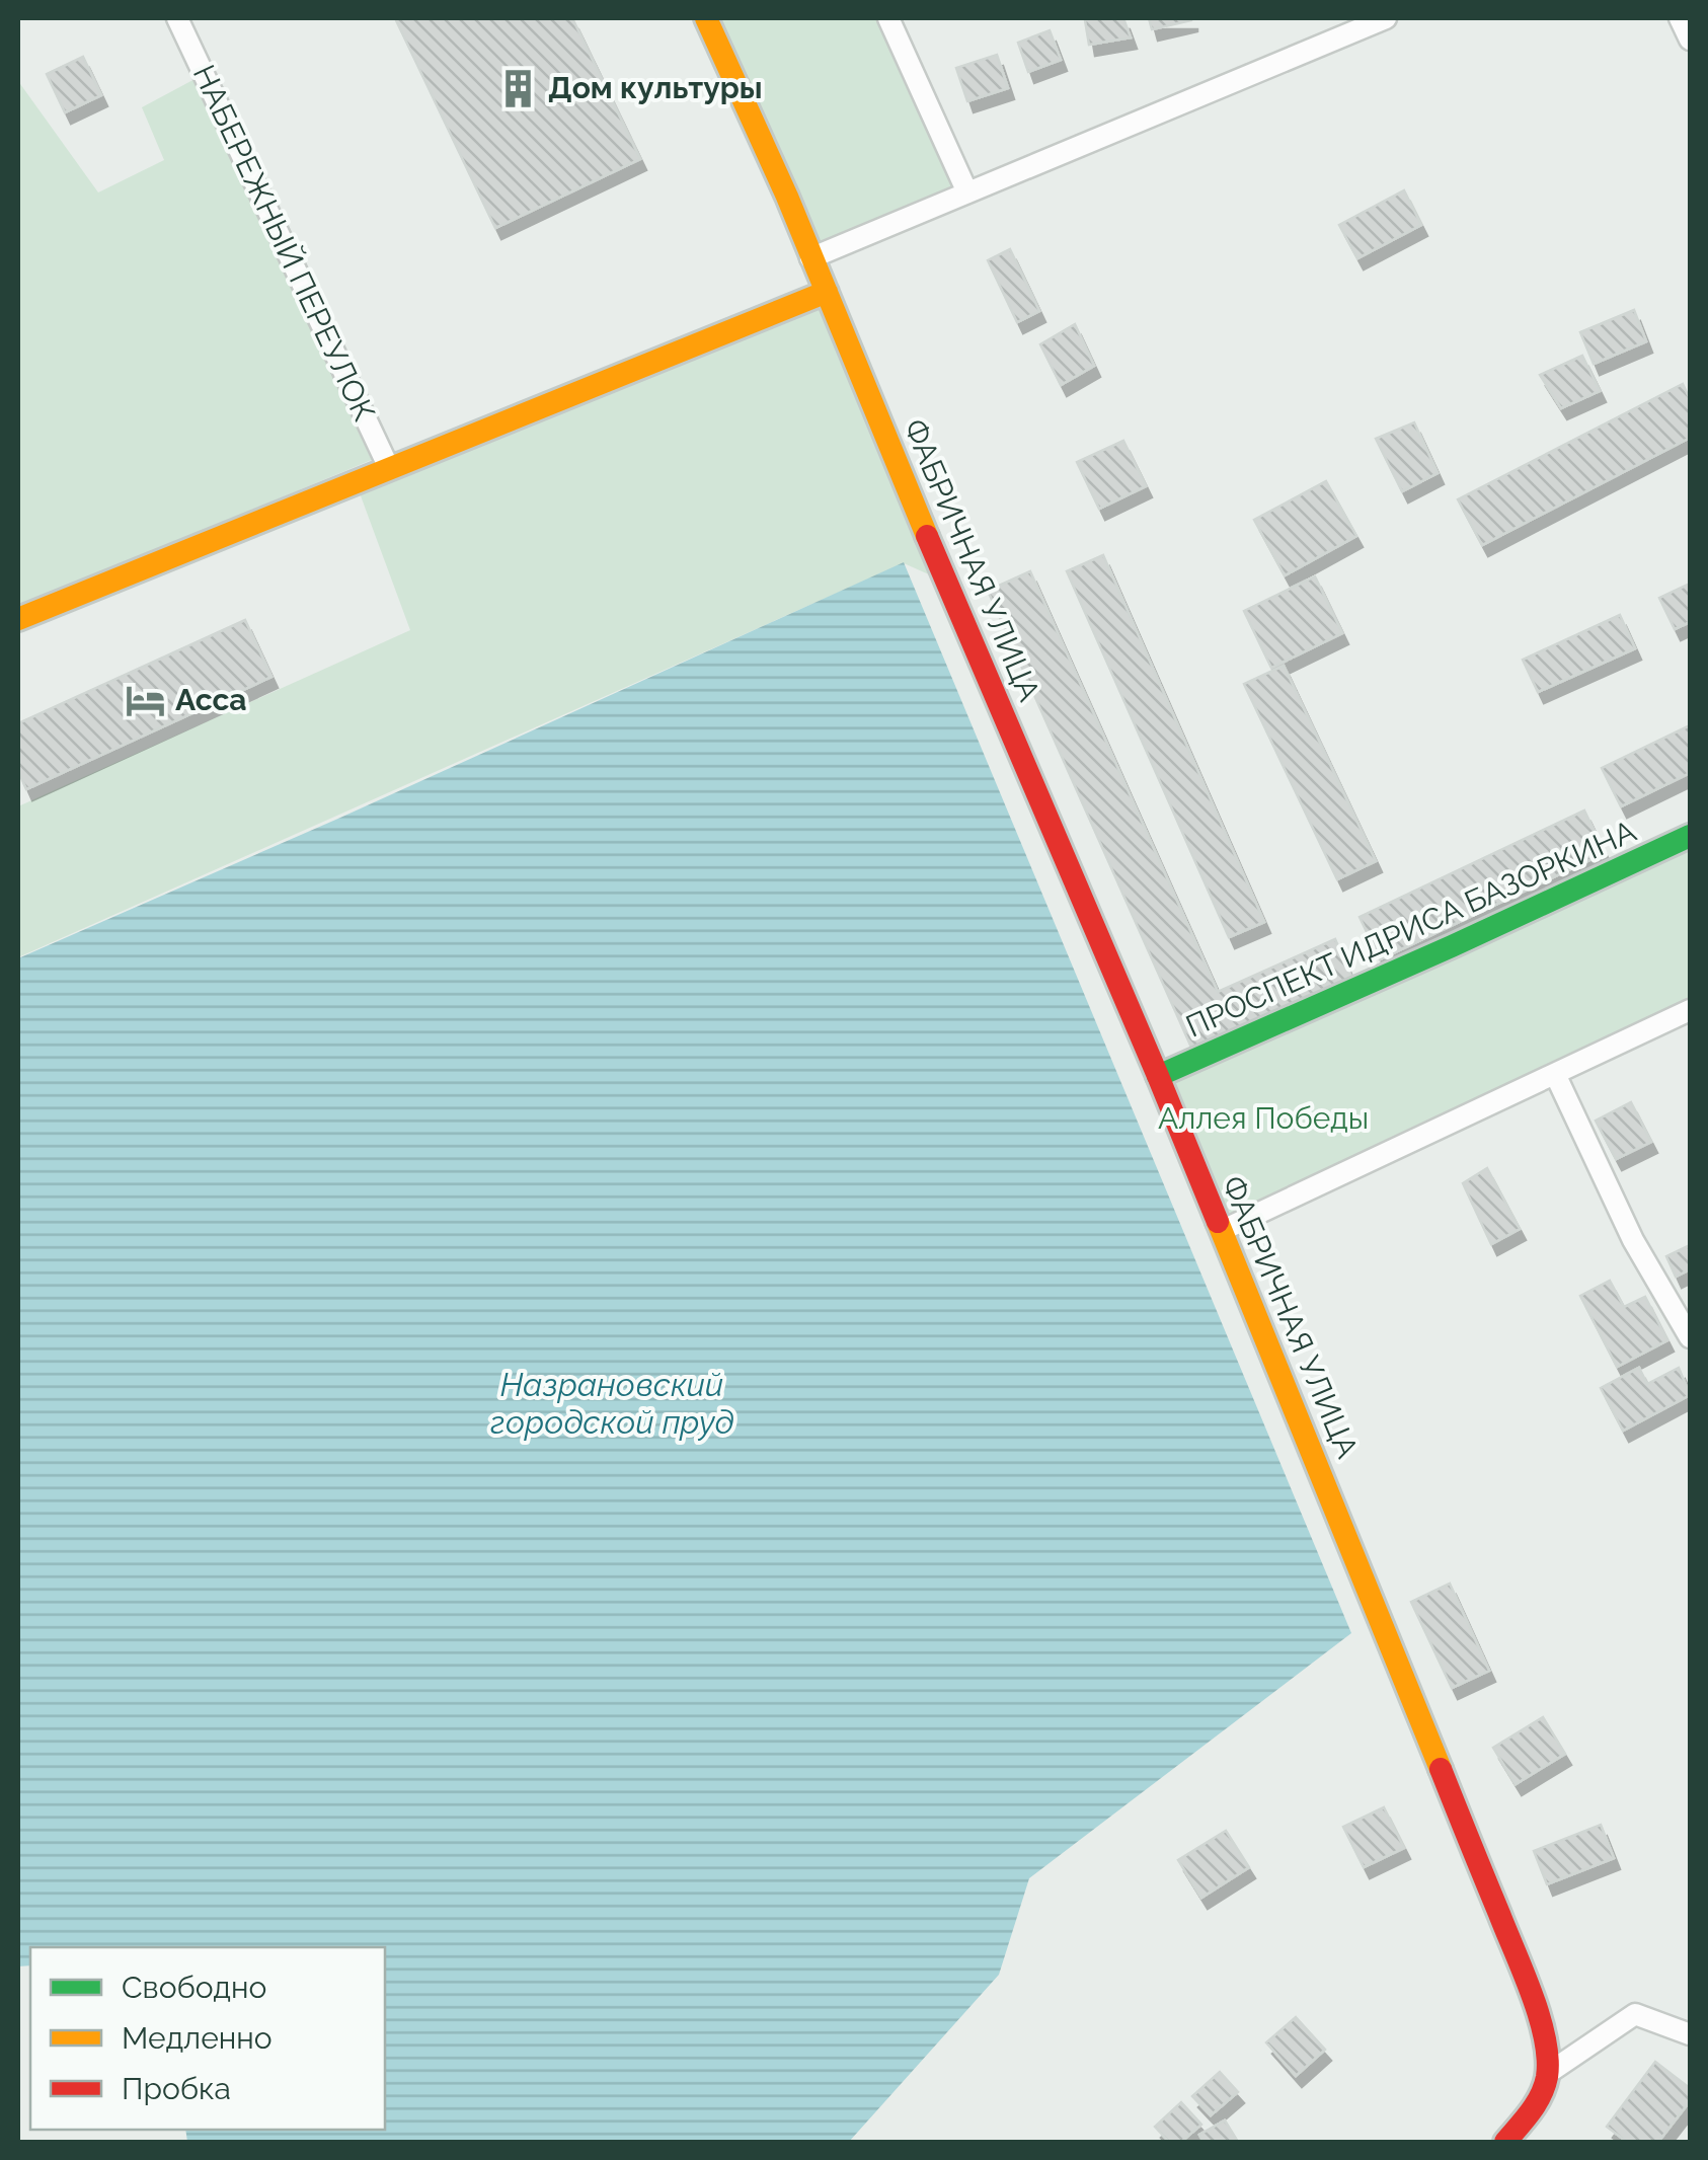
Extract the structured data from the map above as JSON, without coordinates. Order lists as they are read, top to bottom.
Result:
{
  "streets": {
    "street": ["НАБЕРЕЖНЫЙ ПЕРЕУЛОК", "ФАБРИЧНАЯ УЛИЦА", "ПРОСПЕКТ ИДРИСА БАЗОРКИНА"]
  },
  "crossings": [
    ["ФАБРИЧНАЯ УЛИЦА", "ПРОСПЕКТ ИДРИСА БАЗОРКИНА"]
  ],
  "water": ["Назрановский городской пруд"],
  "parks": ["Аллея Победы"],
  "places": {
    "building": ["Дом культуры"],
    "hotel": ["Асса"]
  },
  "legend": ["Свободно", "Медленно", "Пробка"]
}
